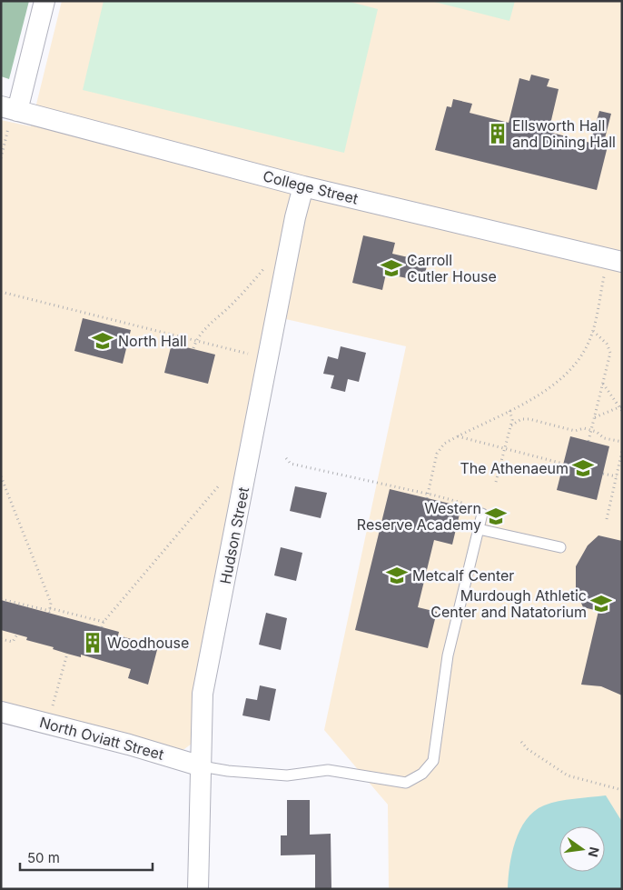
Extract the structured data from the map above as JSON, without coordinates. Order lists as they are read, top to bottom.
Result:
{
  "streets": {
    "street": ["College Street", "Hudson Street", "North Oviatt Street"]
  },
  "crossings": [
    ["College Street", "Hudson Street"],
    ["Hudson Street", "North Oviatt Street"]
  ],
  "places": {
    "building": ["Ellsworth Hall and Dining Hall", "Woodhouse"],
    "school or university": [
      "Carroll Cutler House",
      "North Hall",
      "The Athenaeum",
      "Western Reserve Academy",
      "Metcalf Center",
      "Murdough Athletic Center and Natatorium"
    ]
  },
  "scale_bar": "50 m",
  "north": "right"
}
